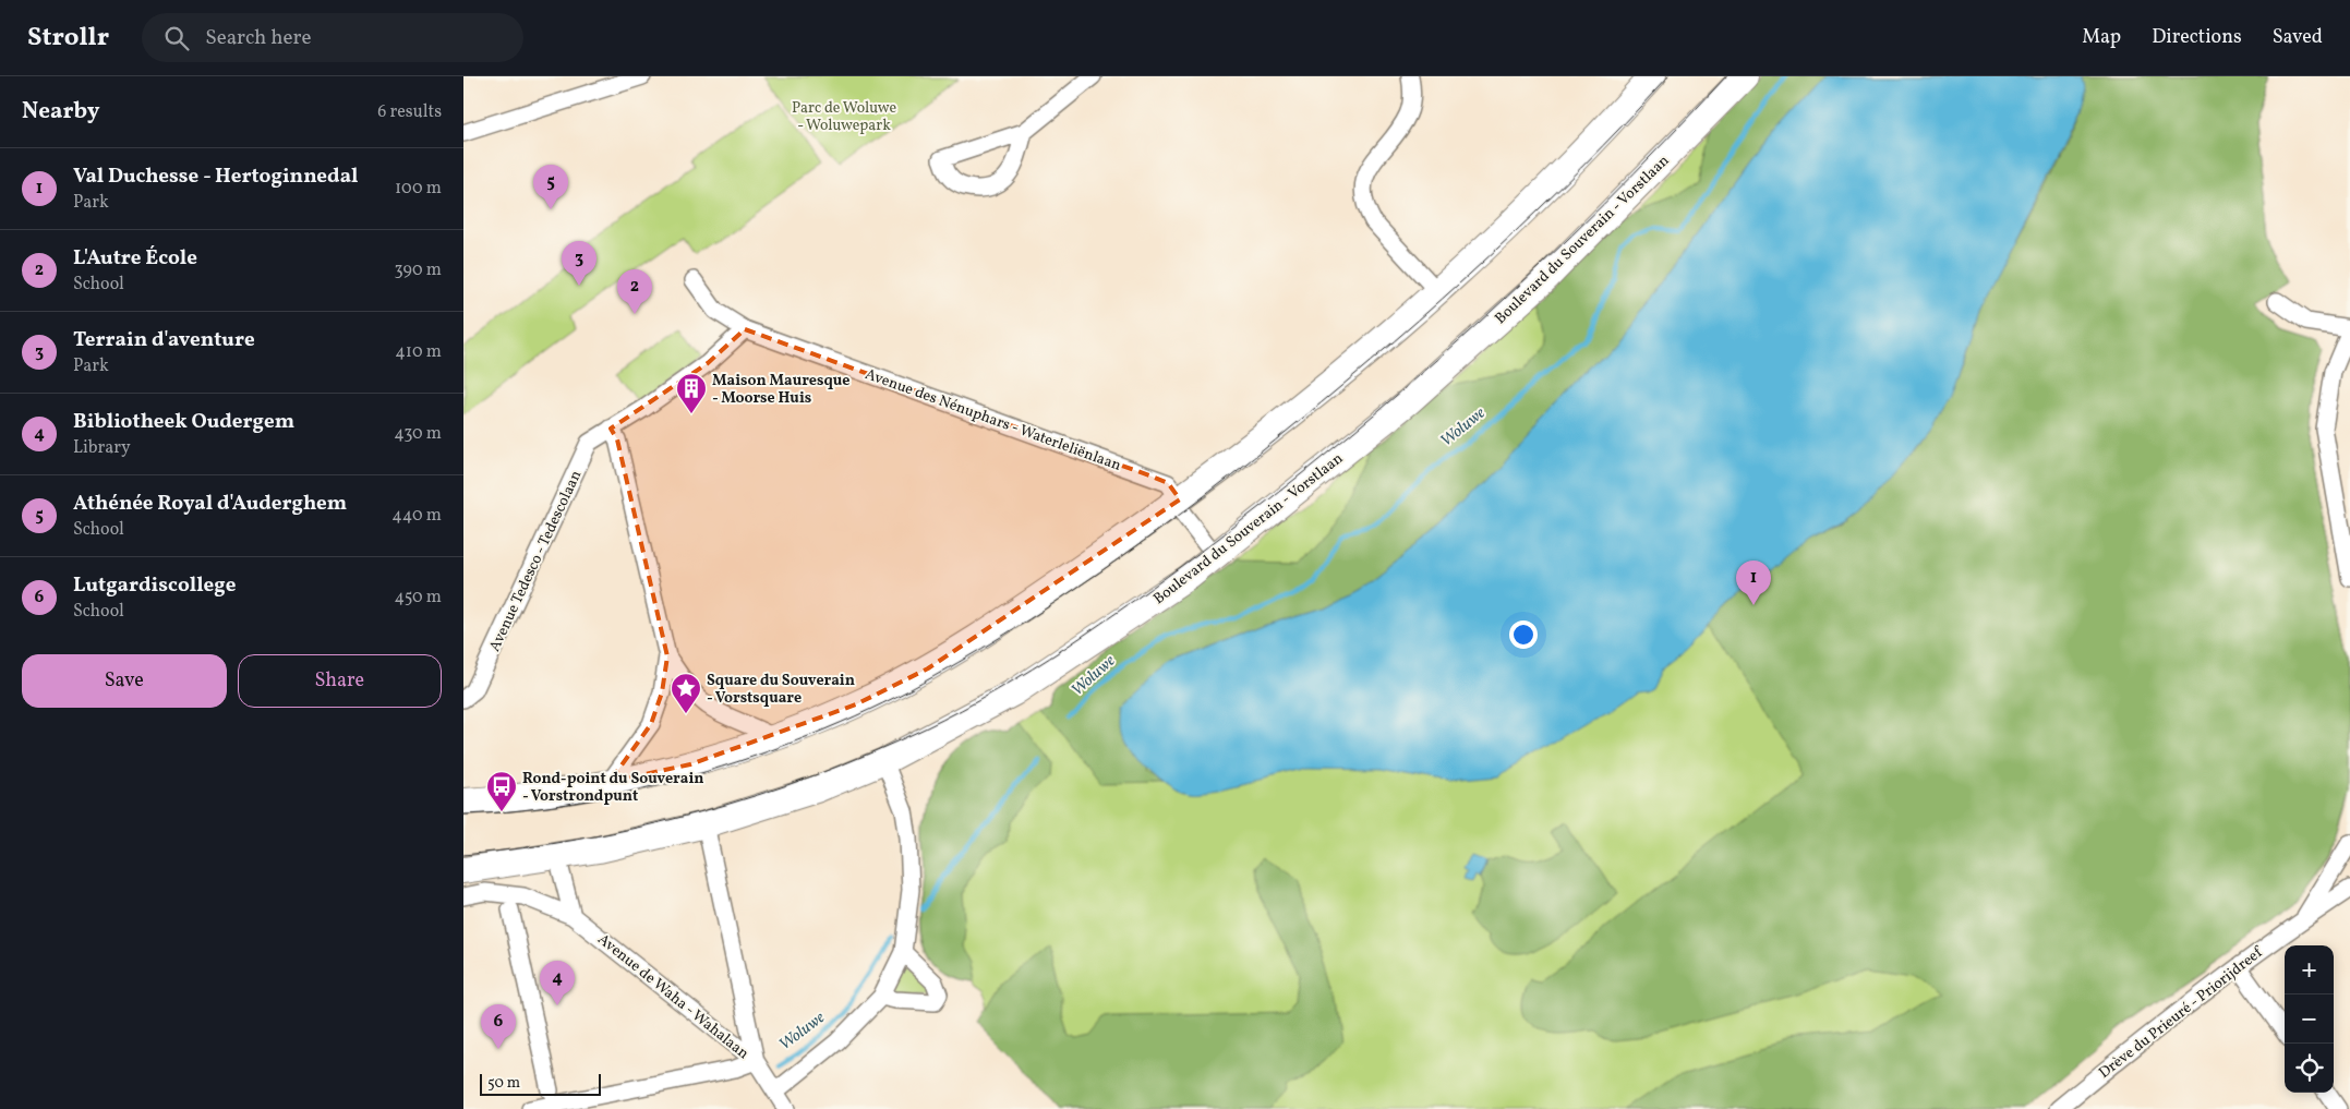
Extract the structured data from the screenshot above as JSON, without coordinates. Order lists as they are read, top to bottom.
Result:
{
  "streets": {
    "main road": ["Boulevard du Souverain - Vorstlaan"],
    "street": [
      "Avenue des Nénuphars - Waterleliënlaan",
      "Avenue Tedesco - Tedescolaan",
      "Avenue de Waha - Wahalaan",
      "Drève du Prieuré - Priorijdreef"
    ]
  },
  "crossings": [
    ["Avenue des Nénuphars - Waterleliënlaan", "Avenue Tedesco - Tedescolaan"]
  ],
  "water": ["Woluwe"],
  "parks": ["Parc de Woluwe - Woluwepark"],
  "places": {
    "building": ["Maison Mauresque - Moorse Huis"],
    "place": ["Square du Souverain - Vorstsquare"],
    "bus stop": ["Rond-point du Souverain - Vorstrondpunt"]
  },
  "scale_bar": "50 m",
  "page": {
    "header": "Strollr",
    "search": "Search here",
    "nav": ["Map", "Directions", "Saved"],
    "heading": ["Nearby", "6 results"],
    "list": [
      {
        "mark": "1",
        "name": "Val Duchesse - Hertoginnedal",
        "note": "Park",
        "value": "100 m"
      },
      {
        "mark": "2",
        "name": "L'Autre École",
        "note": "School",
        "value": "390 m"
      },
      {
        "mark": "3",
        "name": "Terrain d'aventure",
        "note": "Park",
        "value": "410 m"
      },
      {
        "mark": "4",
        "name": "Bibliotheek Oudergem",
        "note": "Library",
        "value": "430 m"
      },
      {
        "mark": "5",
        "name": "Athénée Royal d'Auderghem",
        "note": "School",
        "value": "440 m"
      },
      {
        "mark": "6",
        "name": "Lutgardiscollege",
        "note": "School",
        "value": "450 m"
      }
    ],
    "pins": [
      "5",
      "3",
      "2",
      "1",
      "4",
      "6"
    ],
    "buttons": ["Save", "Share"],
    "map_buttons": ["+", "−"],
    "scale": "50 m"
  }
}
